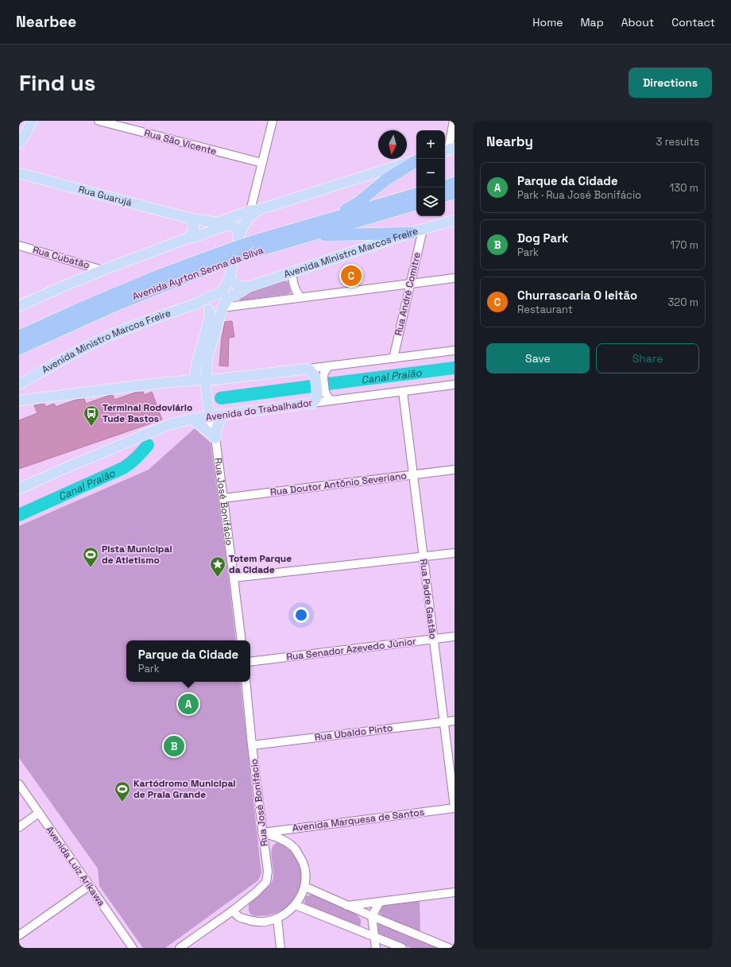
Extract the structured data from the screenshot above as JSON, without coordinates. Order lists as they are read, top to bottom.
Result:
{
  "streets": {
    "highway": ["Avenida Ayrton Senna da Silva"],
    "main road": ["Rua Guarujá", "Avenida Ministro Marcos Freire", "Avenida do Trabalhador"],
    "street": [
      "Rua São Vicente",
      "Rua Cubatão",
      "Rua André Comitre",
      "Rua Doutor Antônio Severiano",
      "Rua José Bonifácio",
      "Rua Padre Gastão",
      "Rua Senador Azevedo Júnior",
      "Rua Ubaldo Pinto",
      "Avenida Marquesa de Santos",
      "Avenida Luiz Arikawa"
    ]
  },
  "crossings": [
    ["Rua Guarujá", "Avenida Ministro Marcos Freire"],
    ["Avenida Ministro Marcos Freire", "Rua André Comitre"],
    ["Avenida do Trabalhador", "Rua José Bonifácio"],
    ["Avenida do Trabalhador", "Rua Padre Gastão"],
    ["Rua Doutor Antônio Severiano", "Rua José Bonifácio"],
    ["Rua Doutor Antônio Severiano", "Rua Padre Gastão"],
    ["Rua José Bonifácio", "Rua Ubaldo Pinto"],
    ["Rua José Bonifácio", "Avenida Marquesa de Santos"],
    ["Rua Padre Gastão", "Rua Senador Azevedo Júnior"],
    ["Rua Padre Gastão", "Rua Ubaldo Pinto"],
    ["Rua Padre Gastão", "Avenida Marquesa de Santos"]
  ],
  "water": ["Canal Praião"],
  "places": {
    "bus stop": ["Terminal Rodoviário Tude Bastos"],
    "sports": ["Pista Municipal de Atletismo", "Kartódromo Municipal de Praia Grande"],
    "place": ["Totem Parque da Cidade"]
  },
  "north": "bottom",
  "page": {
    "header": "Nearbee",
    "nav": [
      "Home",
      "Map",
      "About",
      "Contact"
    ],
    "buttons": [
      "Directions",
      ["Save", "Share"]
    ],
    "title": "Find us",
    "heading": ["Nearby", "3 results"],
    "map_buttons": ["+", "−"],
    "list": [
      {
        "mark": "A",
        "name": "Parque da Cidade",
        "note": "Park · Rua José Bonifácio",
        "value": "130 m"
      },
      {
        "mark": "B",
        "name": "Dog Park",
        "note": "Park",
        "value": "170 m"
      },
      {
        "mark": "C",
        "name": "Churrascaria O leitão",
        "note": "Restaurant",
        "value": "320 m"
      }
    ],
    "pins": ["C", "A", "B"],
    "popup": ["Parque da Cidade", "Park"]
  }
}
